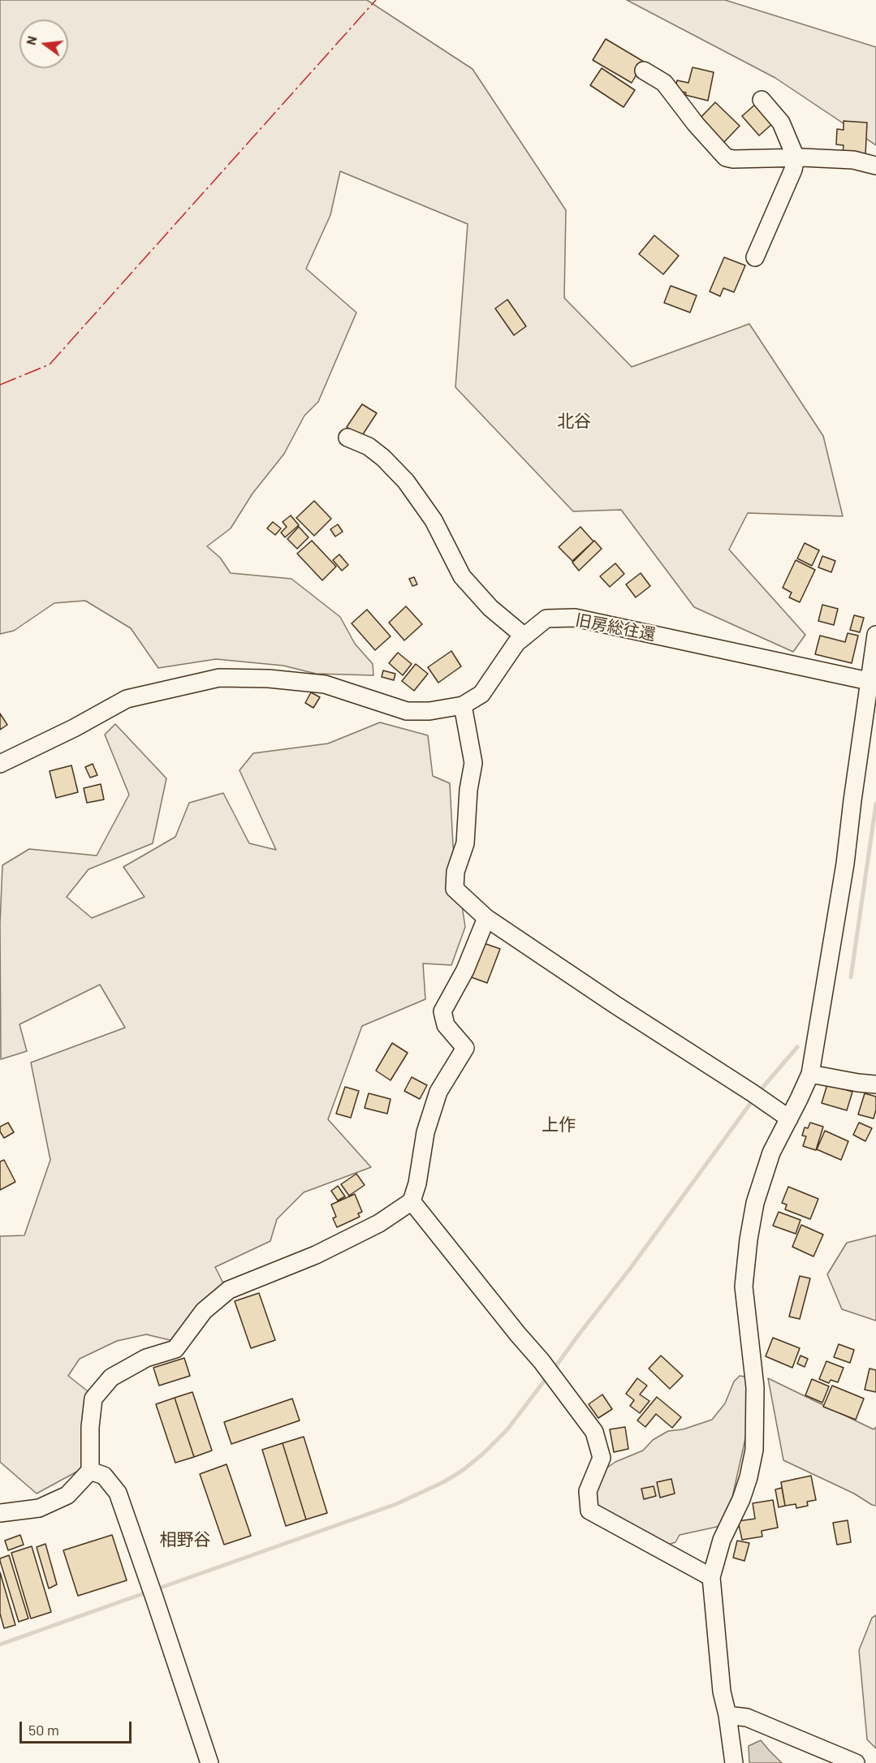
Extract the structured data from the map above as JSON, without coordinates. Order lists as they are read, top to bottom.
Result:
{
  "streets": {
    "street": ["旧房総往還"]
  },
  "districts": ["北谷", "上作", "相野谷"],
  "scale_bar": "50 m",
  "north": "left"
}
